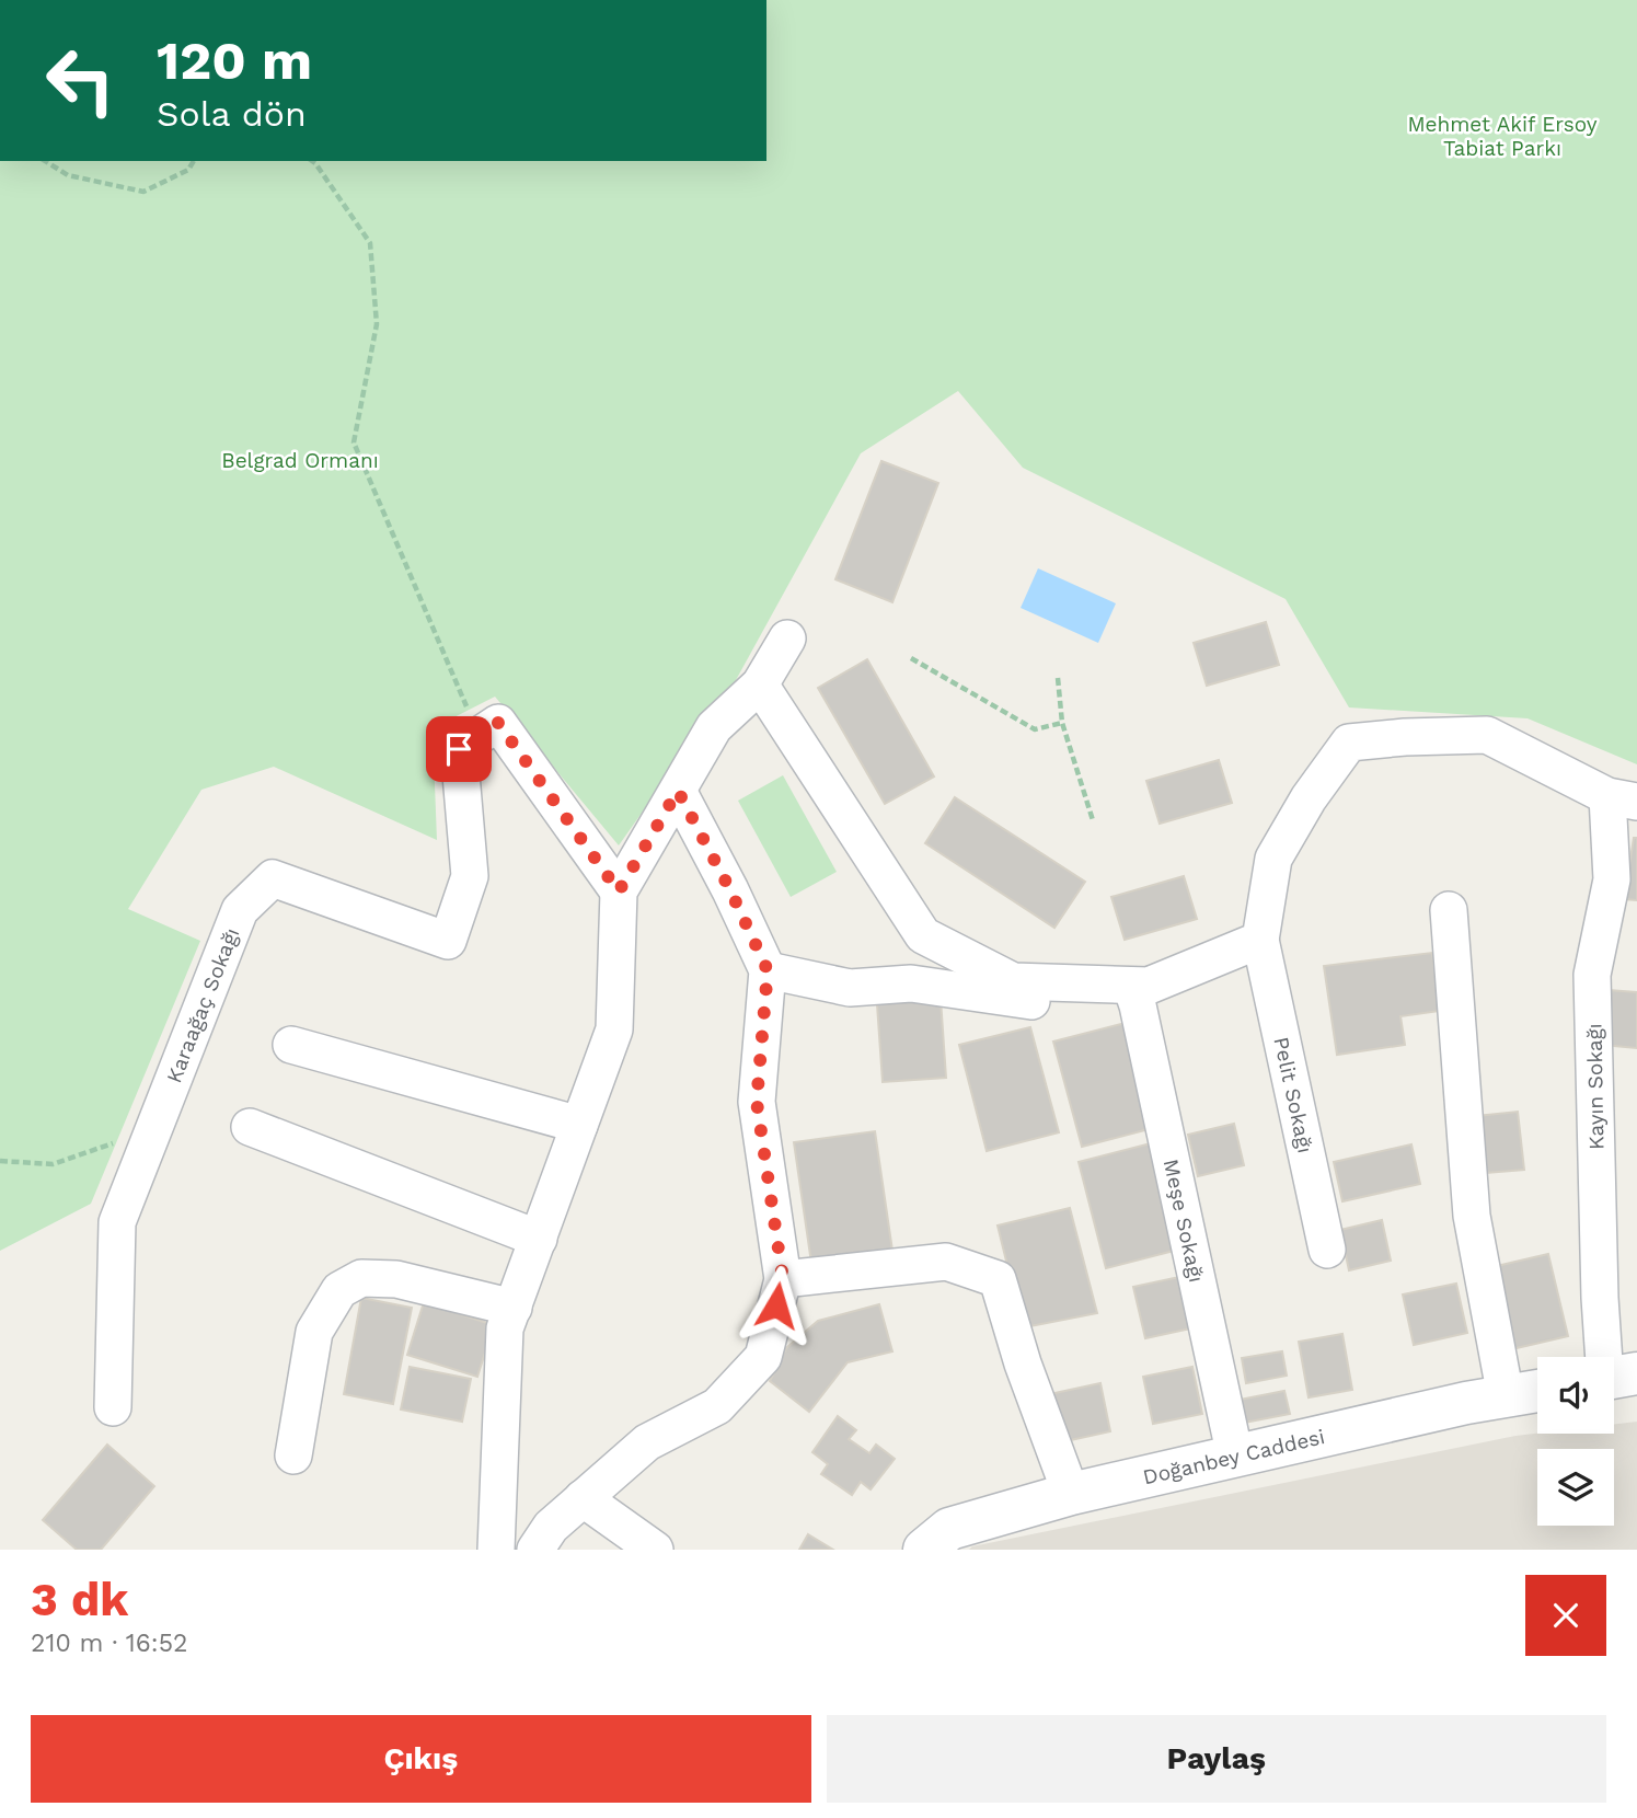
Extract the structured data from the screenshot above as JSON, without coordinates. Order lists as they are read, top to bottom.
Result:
{
  "streets": {
    "street": [
      "Karaağaç Sokağı",
      "Kayın Sokağı",
      "Pelit Sokağı",
      "Meşe Sokağı",
      "Doğanbey Caddesi"
    ]
  },
  "crossings": [
    ["Meşe Sokağı", "Doğanbey Caddesi"]
  ],
  "parks": ["Mehmet Akif Ersoy Tabiat Parkı", "Belgrad Ormanı"],
  "page": {
    "turn": ["120 m", "Sola dön"],
    "heading": ["3 dk", "210 m · 16:52"],
    "buttons": ["Çıkış", "Paylaş"]
  }
}
